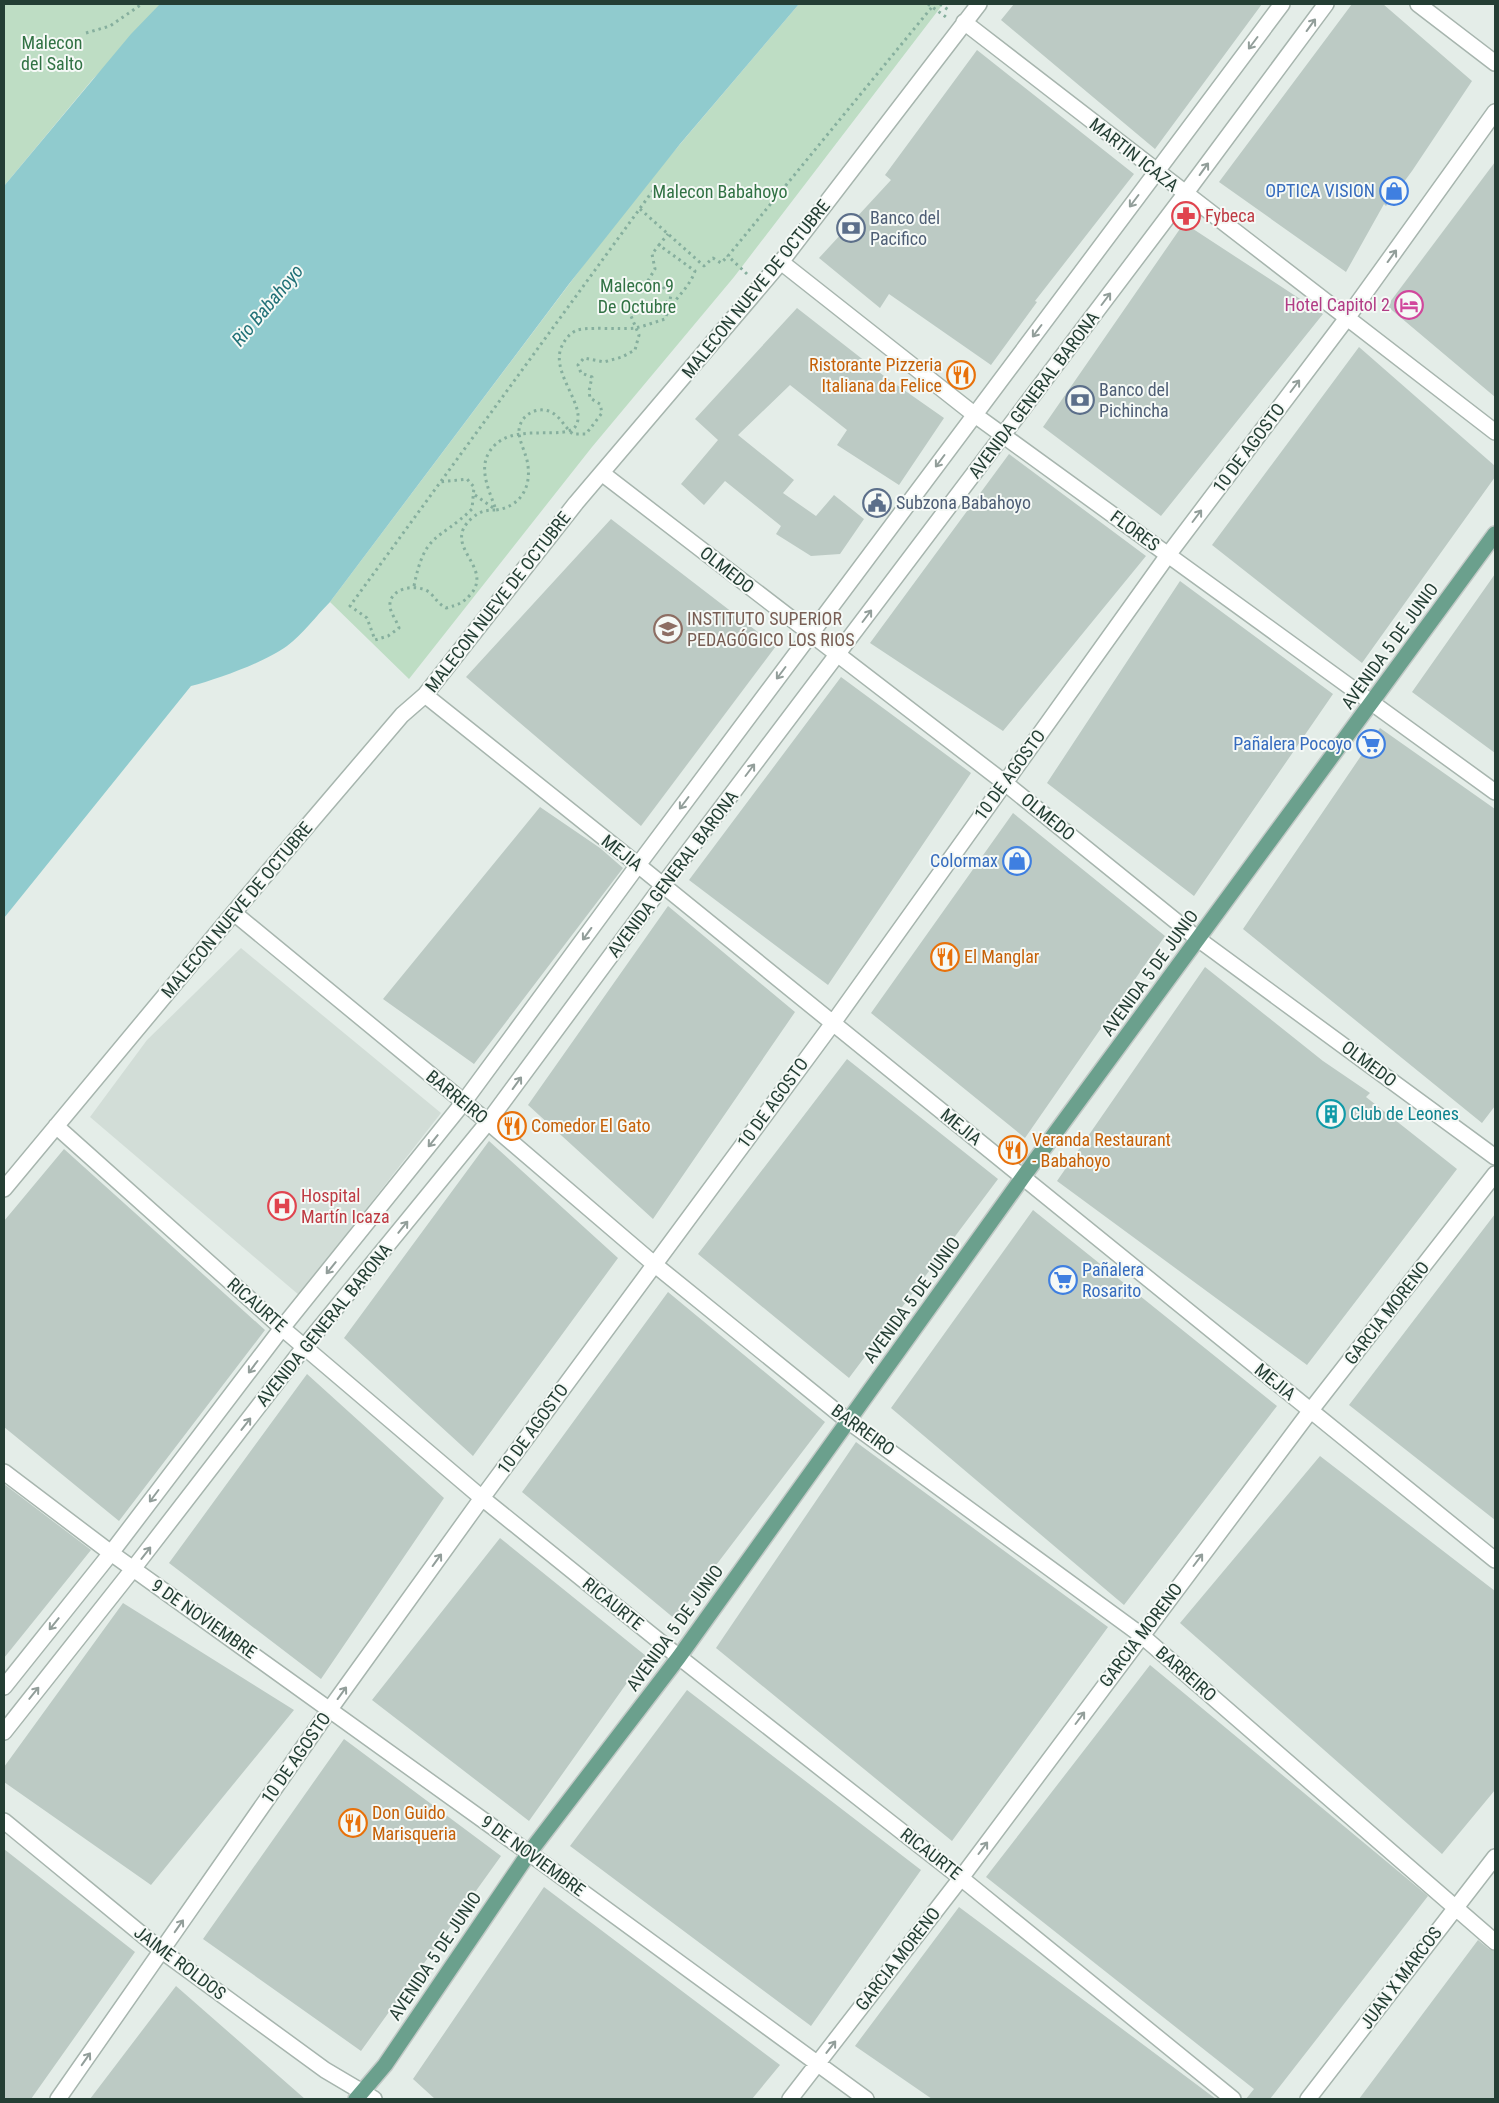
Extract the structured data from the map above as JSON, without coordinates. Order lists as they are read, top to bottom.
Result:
{
  "streets": {
    "main road": ["AVENIDA 5 DE JUNIO"],
    "street": [
      "MARTIN ICAZA",
      "MALECON NUEVE DE OCTUBRE",
      "AVENIDA GENERAL BARONA",
      "10 DE AGOSTO",
      "FLORES",
      "OLMEDO",
      "MEJIA",
      "BARREIRO",
      "RICAURTE",
      "GARCIA MORENO",
      "9 DE NOVIEMBRE",
      "JAIME ROLDOS",
      "JUAN X MARCOS"
    ]
  },
  "crossings": [
    ["MARTIN ICAZA", "MALECON NUEVE DE OCTUBRE"],
    ["MARTIN ICAZA", "AVENIDA GENERAL BARONA"],
    ["MARTIN ICAZA", "10 DE AGOSTO"],
    ["MALECON NUEVE DE OCTUBRE", "FLORES"],
    ["MALECON NUEVE DE OCTUBRE", "OLMEDO"],
    ["MALECON NUEVE DE OCTUBRE", "MEJIA"],
    ["MALECON NUEVE DE OCTUBRE", "BARREIRO"],
    ["MALECON NUEVE DE OCTUBRE", "RICAURTE"],
    ["AVENIDA GENERAL BARONA", "FLORES"],
    ["AVENIDA GENERAL BARONA", "OLMEDO"],
    ["AVENIDA GENERAL BARONA", "MEJIA"],
    ["AVENIDA GENERAL BARONA", "BARREIRO"],
    ["AVENIDA GENERAL BARONA", "RICAURTE"],
    ["AVENIDA GENERAL BARONA", "9 DE NOVIEMBRE"],
    ["10 DE AGOSTO", "FLORES"],
    ["10 DE AGOSTO", "OLMEDO"],
    ["10 DE AGOSTO", "MEJIA"],
    ["10 DE AGOSTO", "BARREIRO"],
    ["10 DE AGOSTO", "RICAURTE"],
    ["10 DE AGOSTO", "9 DE NOVIEMBRE"],
    ["10 DE AGOSTO", "JAIME ROLDOS"],
    ["FLORES", "AVENIDA 5 DE JUNIO"],
    ["OLMEDO", "AVENIDA 5 DE JUNIO"],
    ["AVENIDA 5 DE JUNIO", "MEJIA"],
    ["AVENIDA 5 DE JUNIO", "BARREIRO"],
    ["AVENIDA 5 DE JUNIO", "RICAURTE"],
    ["AVENIDA 5 DE JUNIO", "9 DE NOVIEMBRE"],
    ["AVENIDA 5 DE JUNIO", "JAIME ROLDOS"],
    ["MEJIA", "GARCIA MORENO"],
    ["BARREIRO", "GARCIA MORENO"],
    ["BARREIRO", "JUAN X MARCOS"],
    ["RICAURTE", "GARCIA MORENO"],
    ["GARCIA MORENO", "9 DE NOVIEMBRE"]
  ],
  "one_way": ["10 DE AGOSTO", "GARCIA MORENO"],
  "water": ["Rio Babahoyo"],
  "parks": ["Malecon del Salto", "Malecon Babahoyo", "Malecon 9 De Octubre"],
  "places": {
    "shop": ["OPTICA VISION", "Colormax"],
    "pharmacy": ["Fybeca"],
    "bank": ["Banco del Pacifico", "Banco del Pichincha"],
    "hotel": ["Hotel Capitol 2"],
    "restaurant": [
      "Ristorante Pizzeria Italiana da Felice",
      "El Manglar",
      "Comedor El Gato",
      "Veranda Restaurant - Babahoyo",
      "Don Guido Marisqueria"
    ],
    "public building": ["Subzona Babahoyo"],
    "school or university": ["INSTITUTO SUPERIOR PEDAGÓGICO LOS RIOS"],
    "supermarket": ["Pañalera Pocoyo", "Pañalera Rosarito"],
    "building": ["Club de Leones"],
    "hospital": ["Hospital Martín Icaza"]
  }
}
